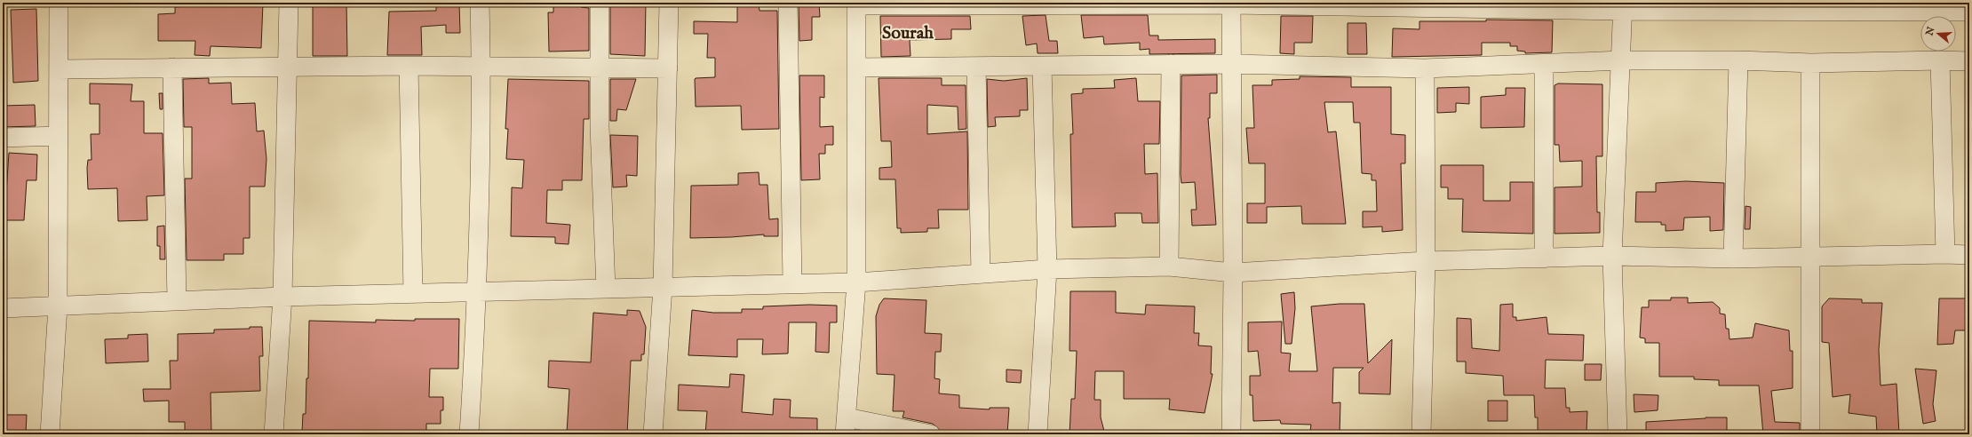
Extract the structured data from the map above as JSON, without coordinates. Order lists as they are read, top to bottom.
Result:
{
  "districts": ["Sourah"],
  "north": "left"
}
